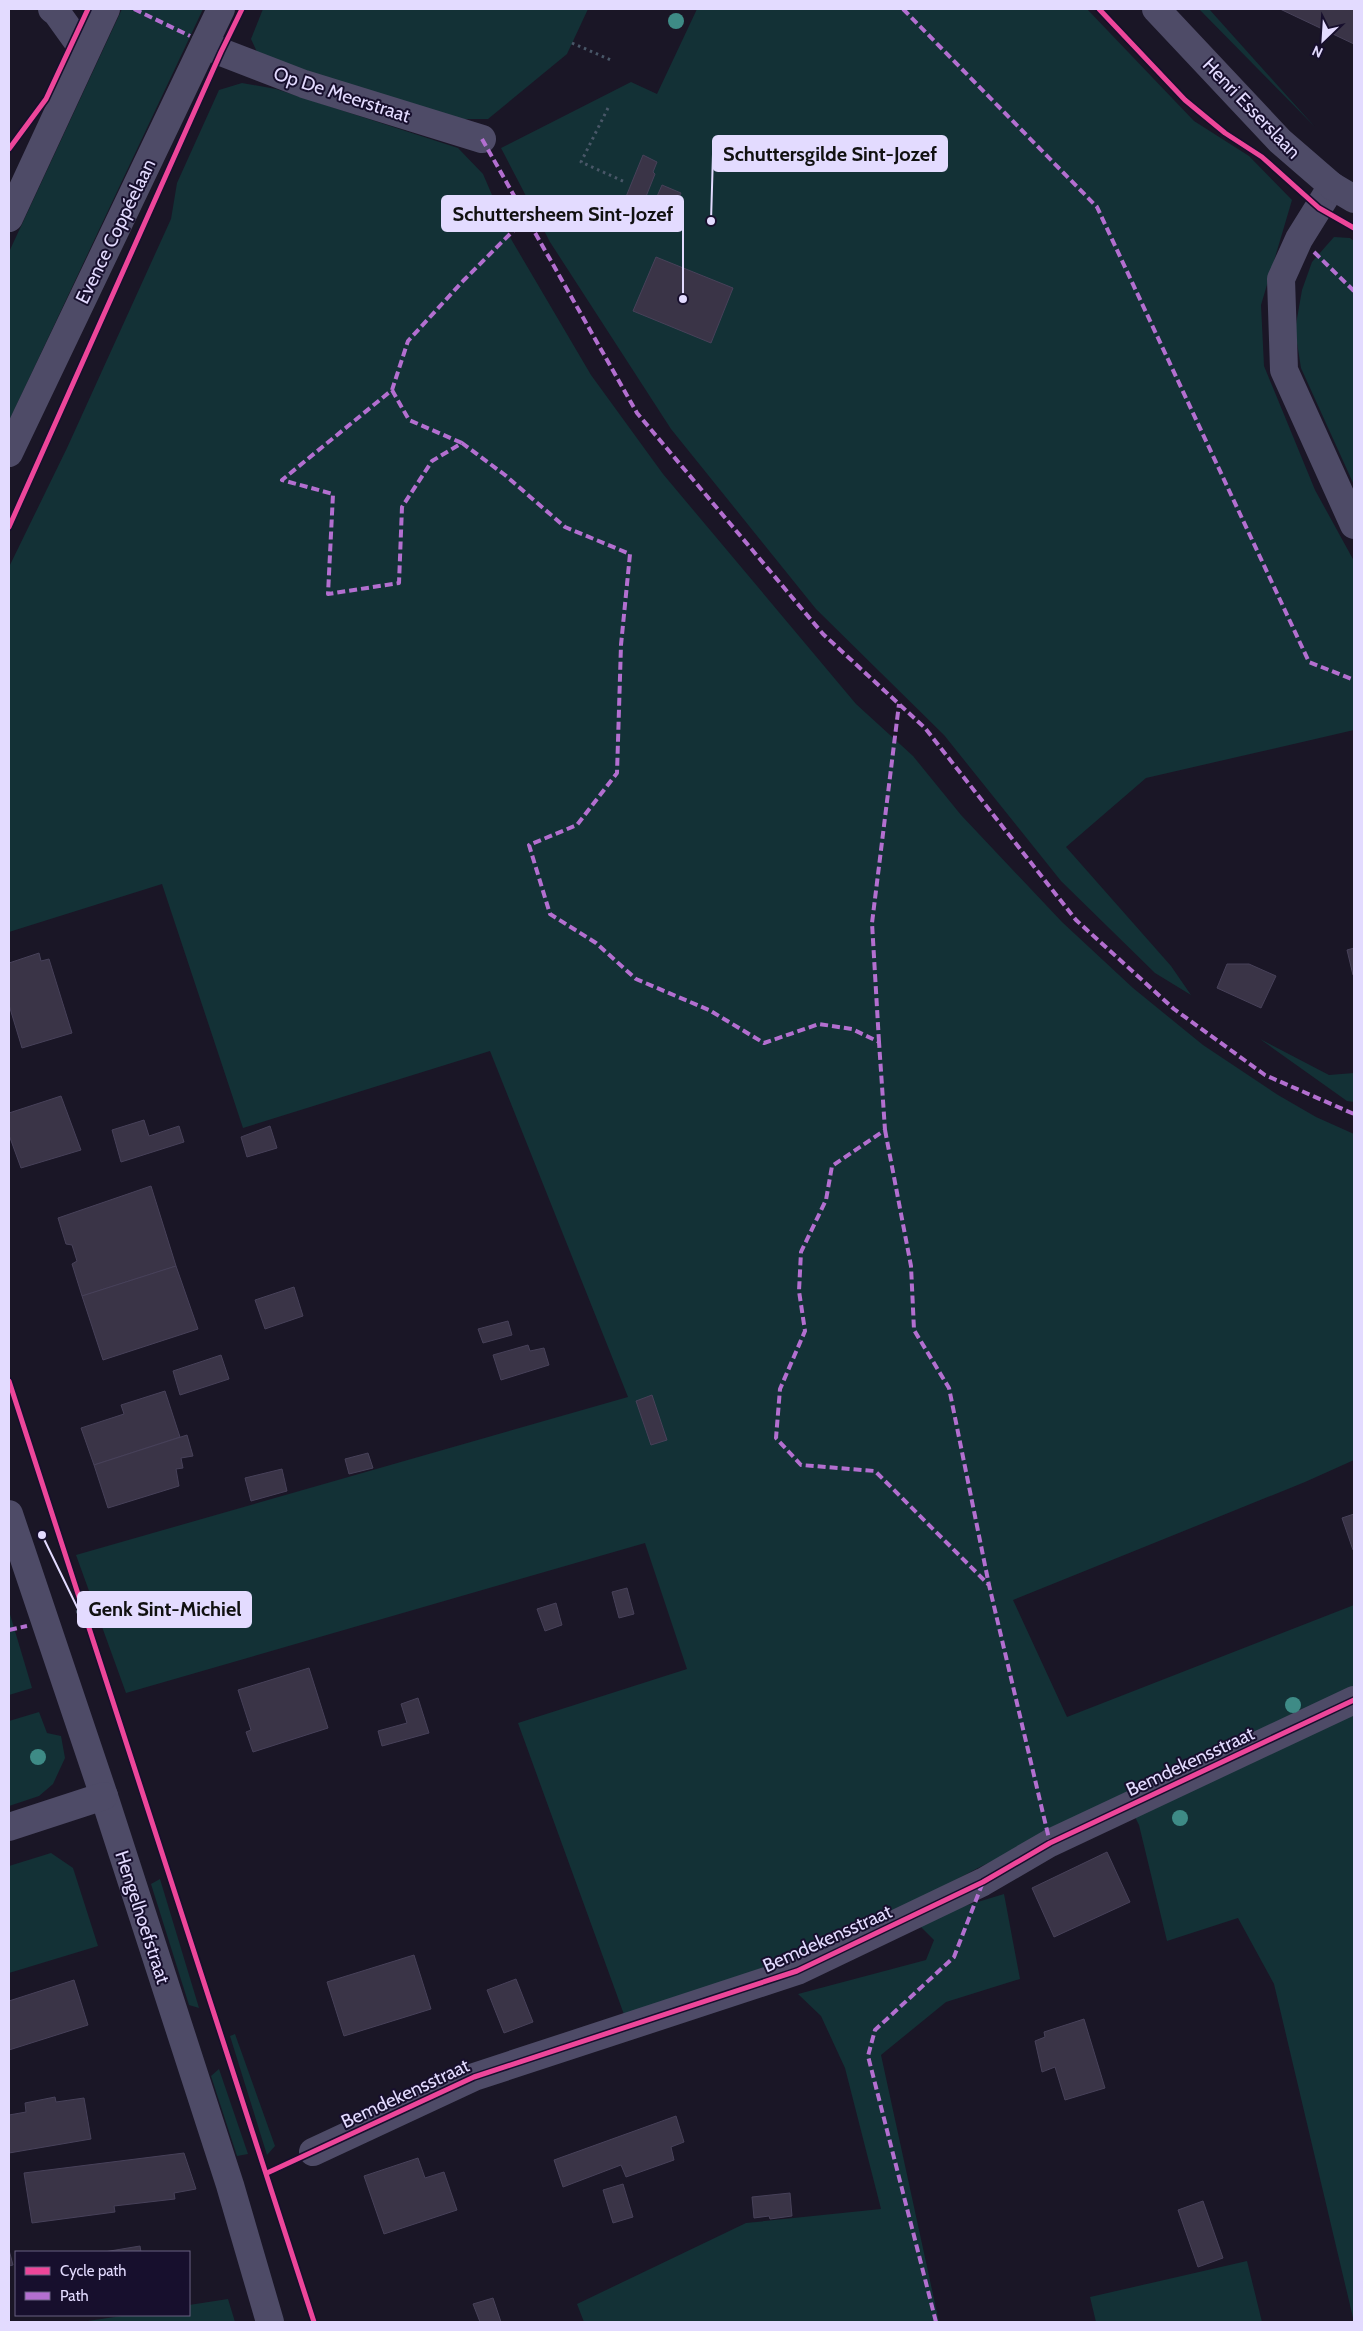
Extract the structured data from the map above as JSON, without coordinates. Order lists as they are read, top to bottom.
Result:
{
  "streets": {
    "street": [
      "Op De Meerstraat",
      "Henri Esserslaan",
      "Evence Coppéelaan",
      "Bemdekensstraat",
      "Hengelhoefstraat"
    ]
  },
  "crossings": [
    ["Op De Meerstraat", "Evence Coppéelaan"]
  ],
  "places": ["Schuttersgilde Sint-Jozef", "Schuttersheem Sint-Jozef", "Genk Sint-Michiel"],
  "legend": ["Cycle path", "Path"],
  "north": "bottom left"
}
